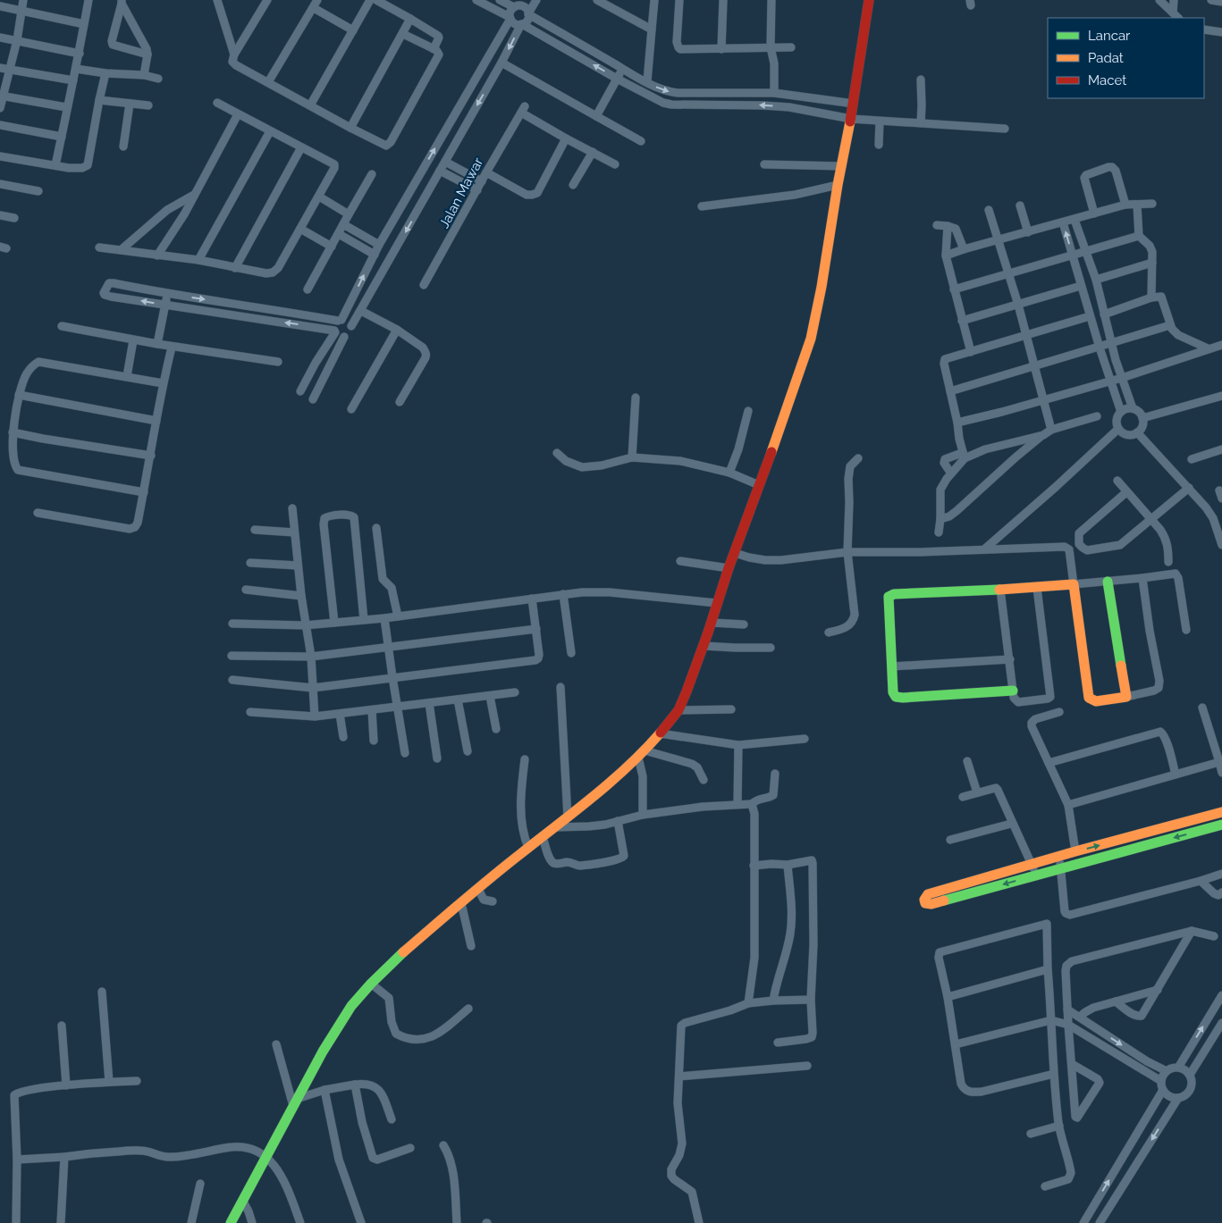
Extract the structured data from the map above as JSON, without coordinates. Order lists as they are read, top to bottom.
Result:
{
  "streets": {
    "street": ["Jalan Mawar"]
  },
  "legend": ["Lancar", "Padat", "Macet"]
}
